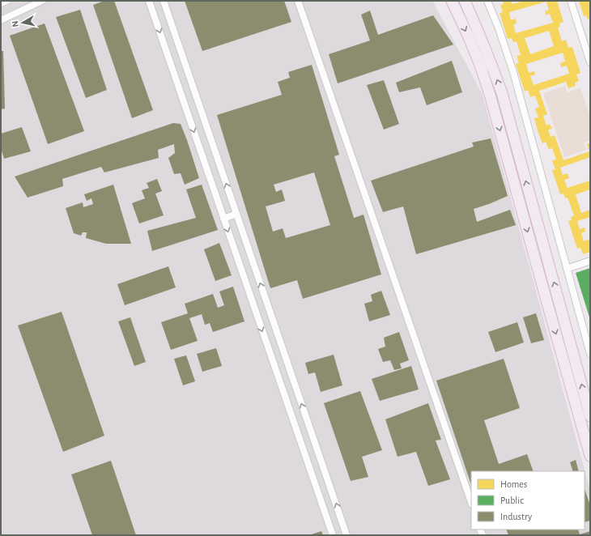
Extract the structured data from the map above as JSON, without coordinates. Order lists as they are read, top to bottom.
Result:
{
  "legend": ["Homes", "Public", "Industry"],
  "north": "left"
}
